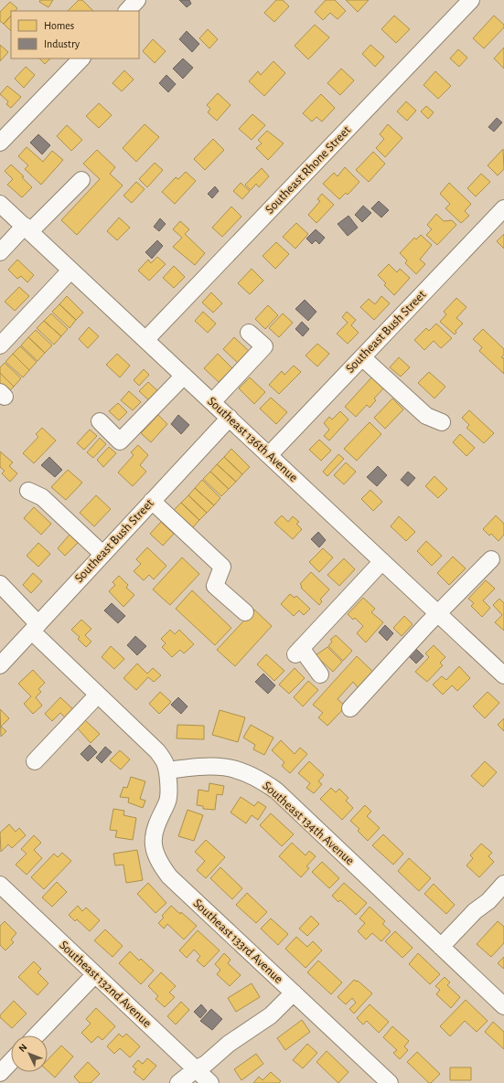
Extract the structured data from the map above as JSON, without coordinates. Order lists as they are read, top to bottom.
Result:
{
  "streets": {
    "street": [
      "Southeast Rhone Street",
      "Southeast Bush Street",
      "Southeast 136th Avenue",
      "Southeast 134th Avenue",
      "Southeast 133rd Avenue",
      "Southeast 132nd Avenue"
    ]
  },
  "crossings": [
    ["Southeast Rhone Street", "Southeast 136th Avenue"],
    ["Southeast Bush Street", "Southeast 136th Avenue"],
    ["Southeast 134th Avenue", "Southeast 133rd Avenue"]
  ],
  "legend": ["Homes", "Industry"],
  "north": "top left"
}
